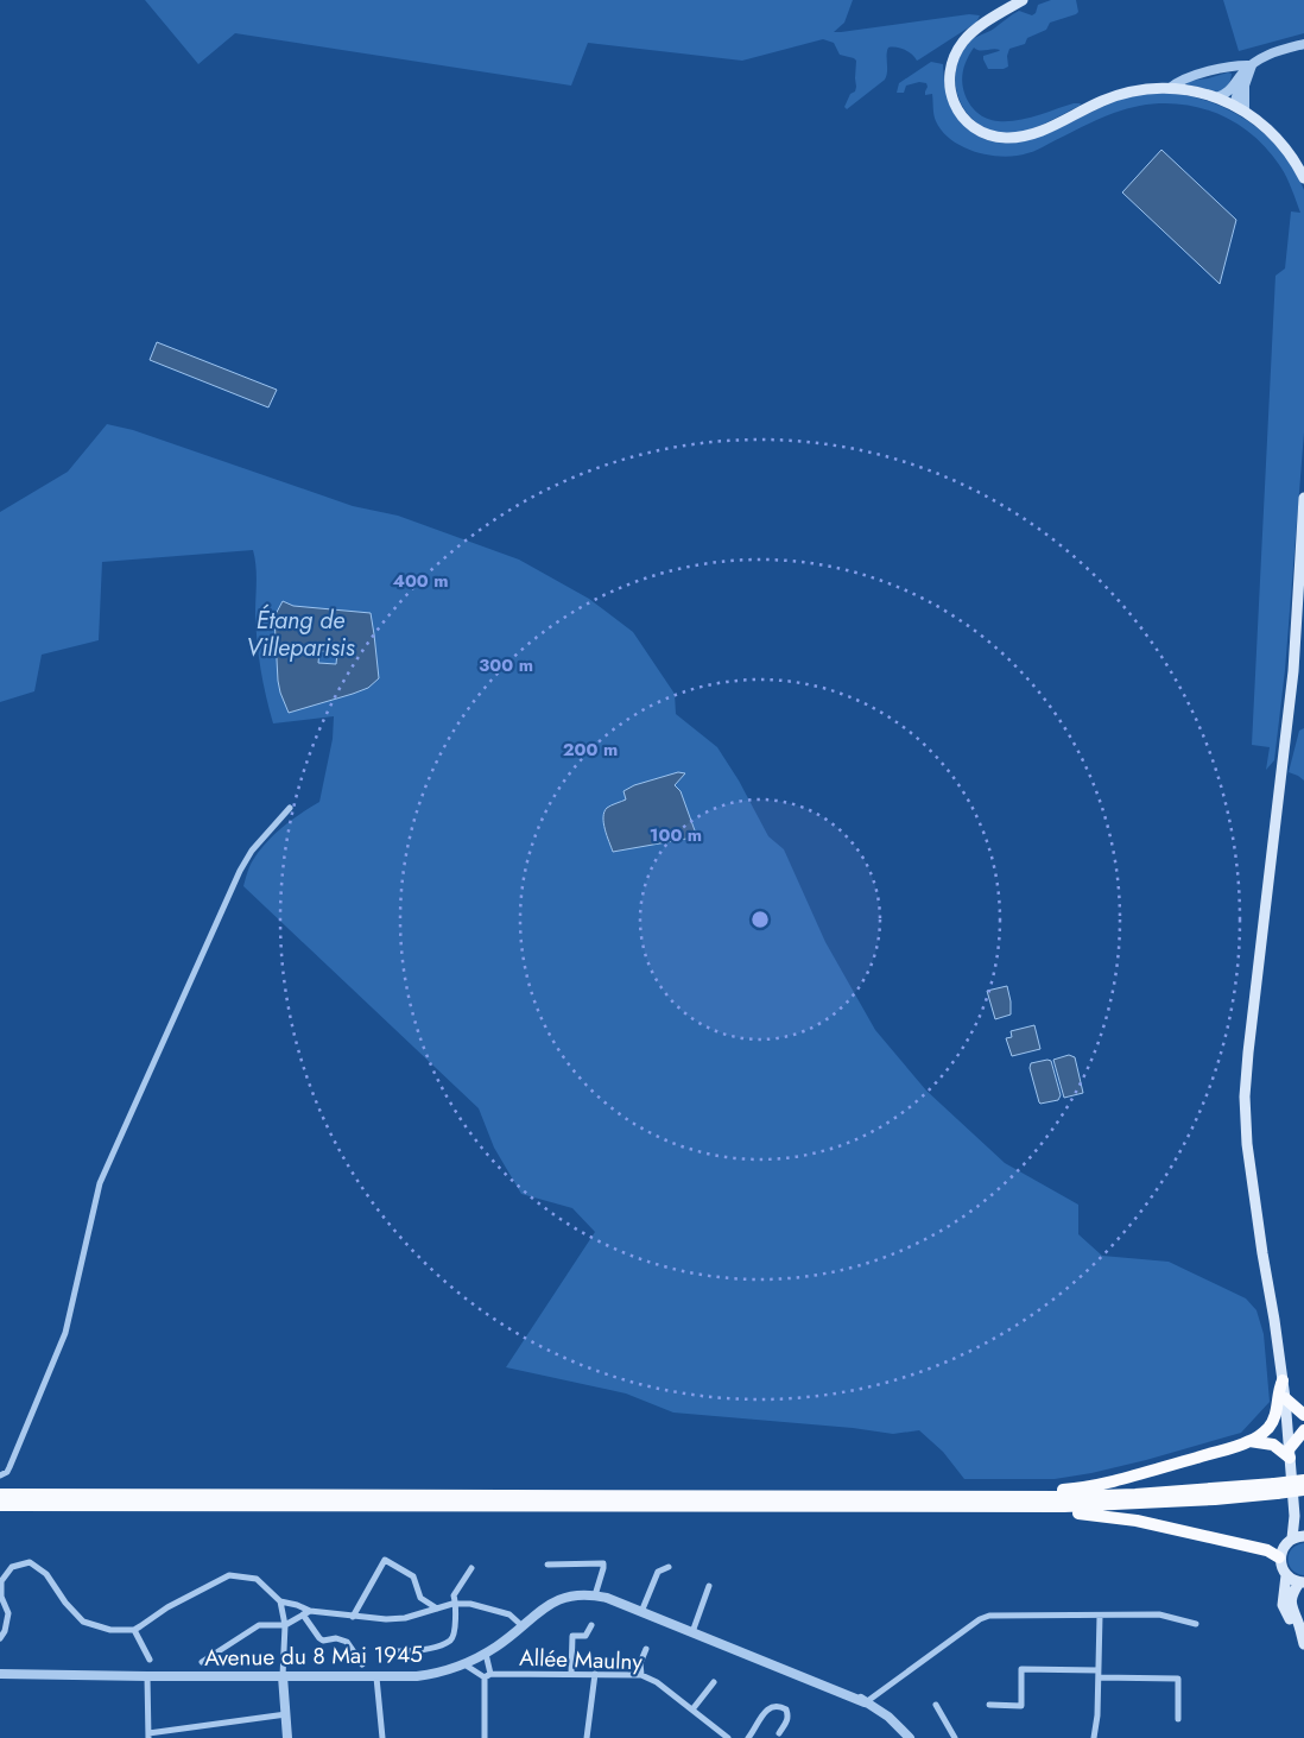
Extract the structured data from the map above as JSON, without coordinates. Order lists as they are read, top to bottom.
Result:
{
  "streets": {
    "street": ["Avenue du 8 Mai 1945", "Allée Maulny"]
  },
  "water": ["Étang de Villeparisis"],
  "rings": [
    "400 m",
    "300 m",
    "200 m",
    "100 m"
  ]
}
